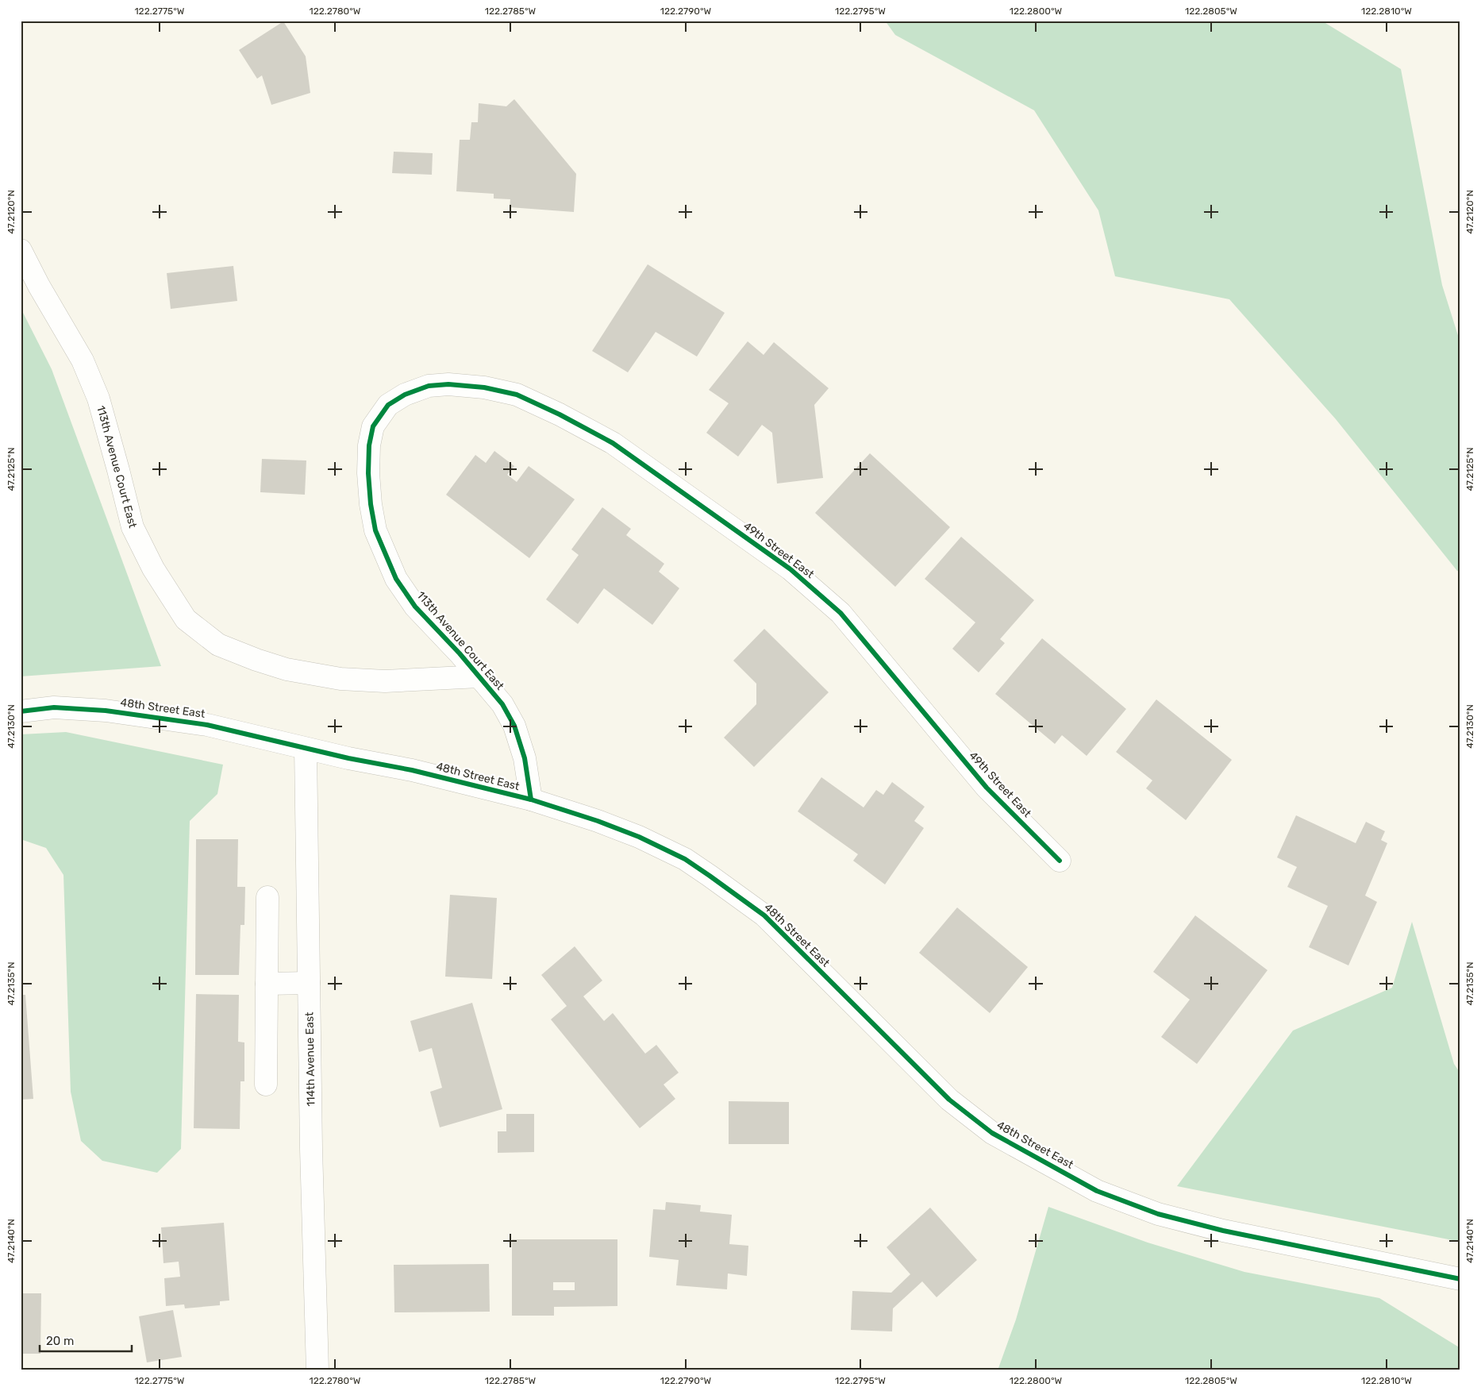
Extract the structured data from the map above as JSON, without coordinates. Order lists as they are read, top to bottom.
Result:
{
  "streets": {
    "street": [
      "113th Avenue Court East",
      "49th Street East",
      "48th Street East",
      "114th Avenue East"
    ]
  },
  "crossings": [
    ["113th Avenue Court East", "49th Street East"],
    ["113th Avenue Court East", "48th Street East"],
    ["48th Street East", "114th Avenue East"]
  ],
  "scale_bar": "20 m",
  "coordinates": [
    "122.2775°W",
    "122.2780°W",
    "122.2785°W",
    "122.2790°W",
    "122.2795°W",
    "122.2800°W",
    "122.2805°W",
    "122.2810°W",
    "47.2120°N",
    "47.2125°N",
    "47.2130°N",
    "47.2135°N",
    "47.2140°N"
  ]
}
